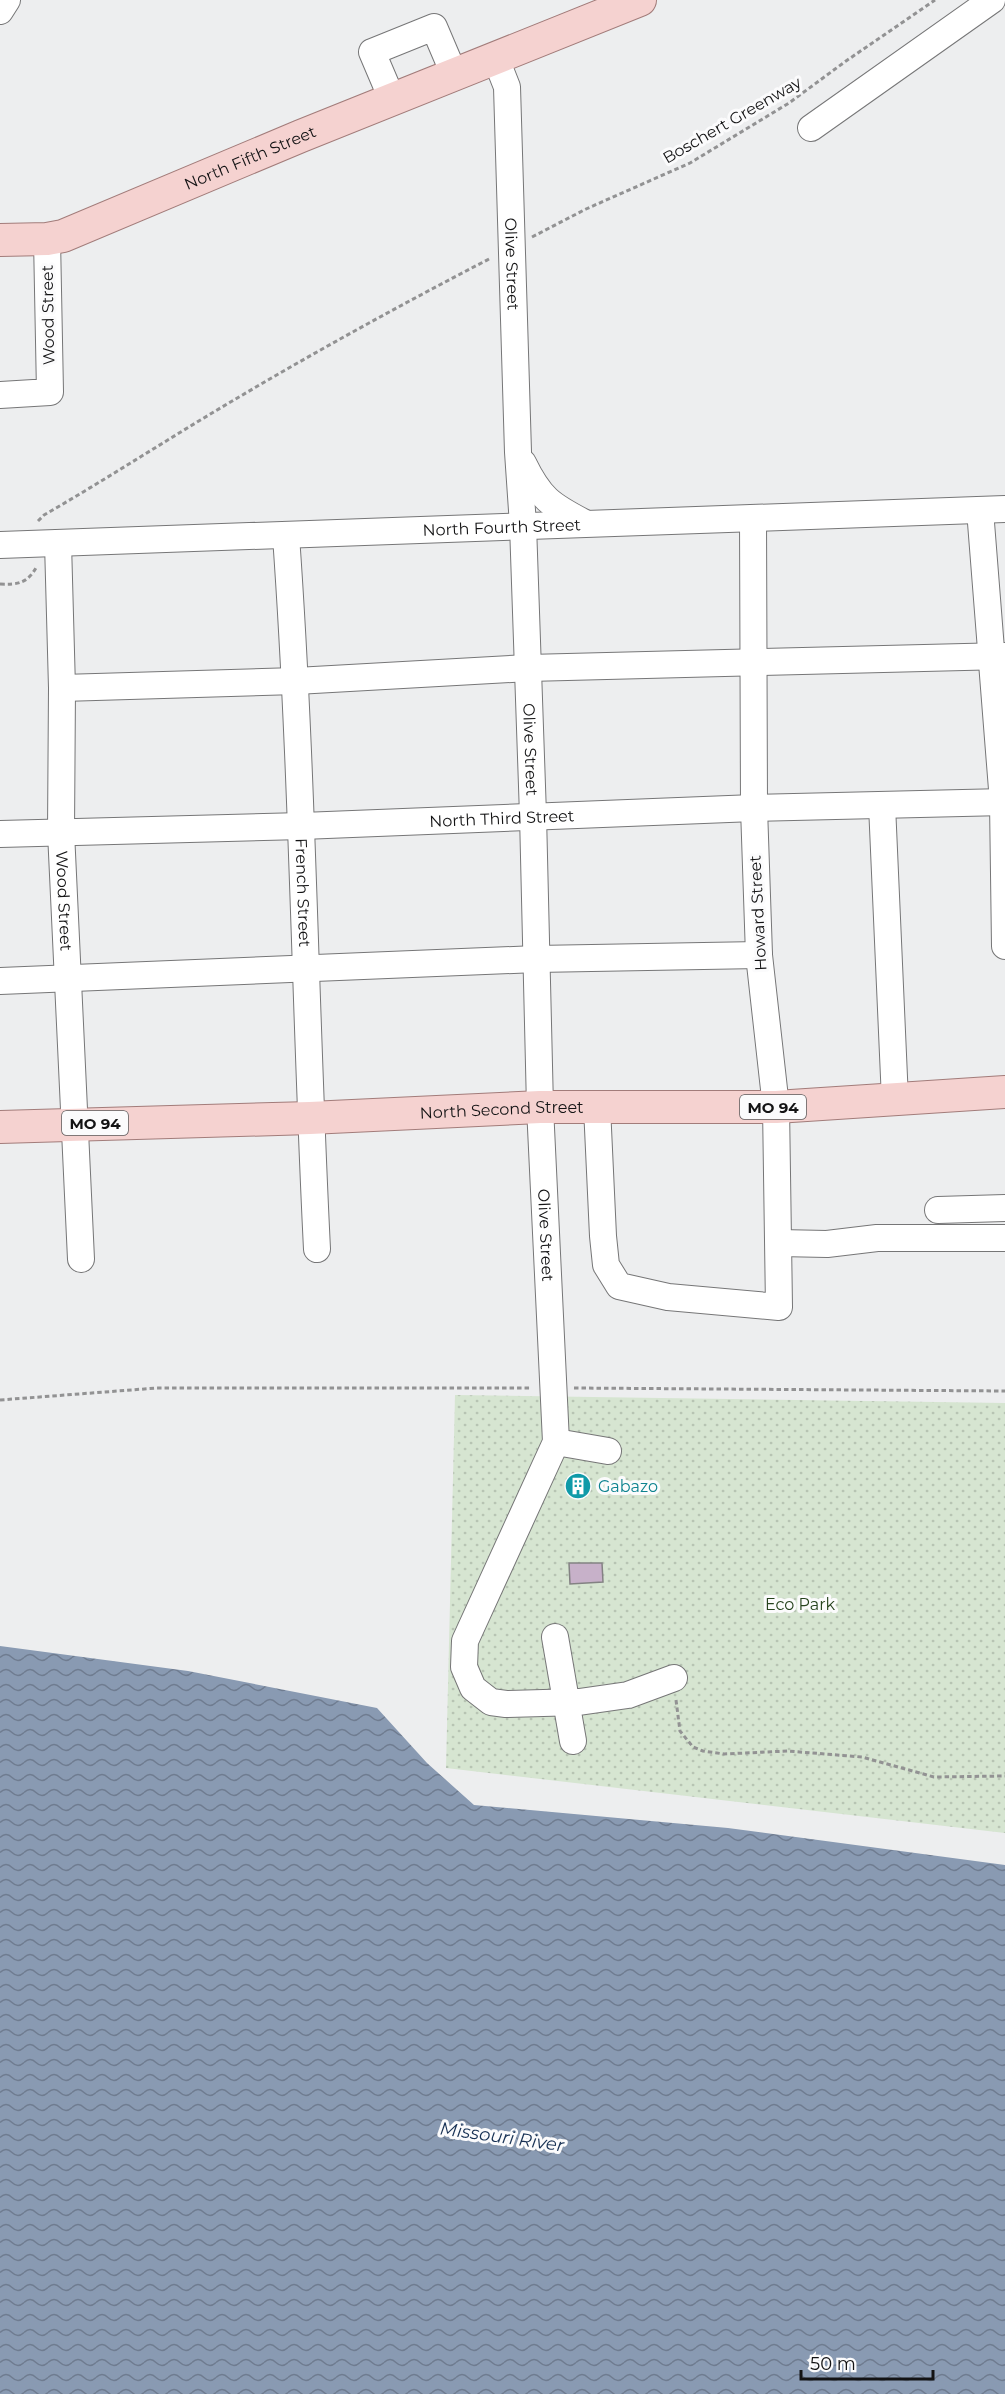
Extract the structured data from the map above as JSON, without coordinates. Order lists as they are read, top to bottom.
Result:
{
  "streets": {
    "main road": ["North Fifth Street", "MO 94", "North Second Street"],
    "street": [
      "Olive Street",
      "Wood Street",
      "North Fourth Street",
      "North Third Street",
      "French Street",
      "Howard Street"
    ],
    "path": ["Boschert Greenway"]
  },
  "crossings": [
    ["North Fifth Street", "Olive Street"],
    ["North Fifth Street", "Wood Street"],
    ["Olive Street", "North Fourth Street"],
    ["Olive Street", "North Third Street"],
    ["Olive Street", "North Second Street"],
    ["Wood Street", "North Fourth Street"],
    ["Wood Street", "North Third Street"],
    ["Wood Street", "North Second Street"],
    ["North Fourth Street", "French Street"],
    ["North Fourth Street", "Howard Street"],
    ["North Third Street", "French Street"],
    ["North Third Street", "Howard Street"],
    ["French Street", "North Second Street"],
    ["Howard Street", "North Second Street"]
  ],
  "water": ["Missouri River"],
  "parks": ["Eco Park"],
  "places": {
    "building": ["Gabazo"]
  },
  "scale_bar": "50 m"
}
